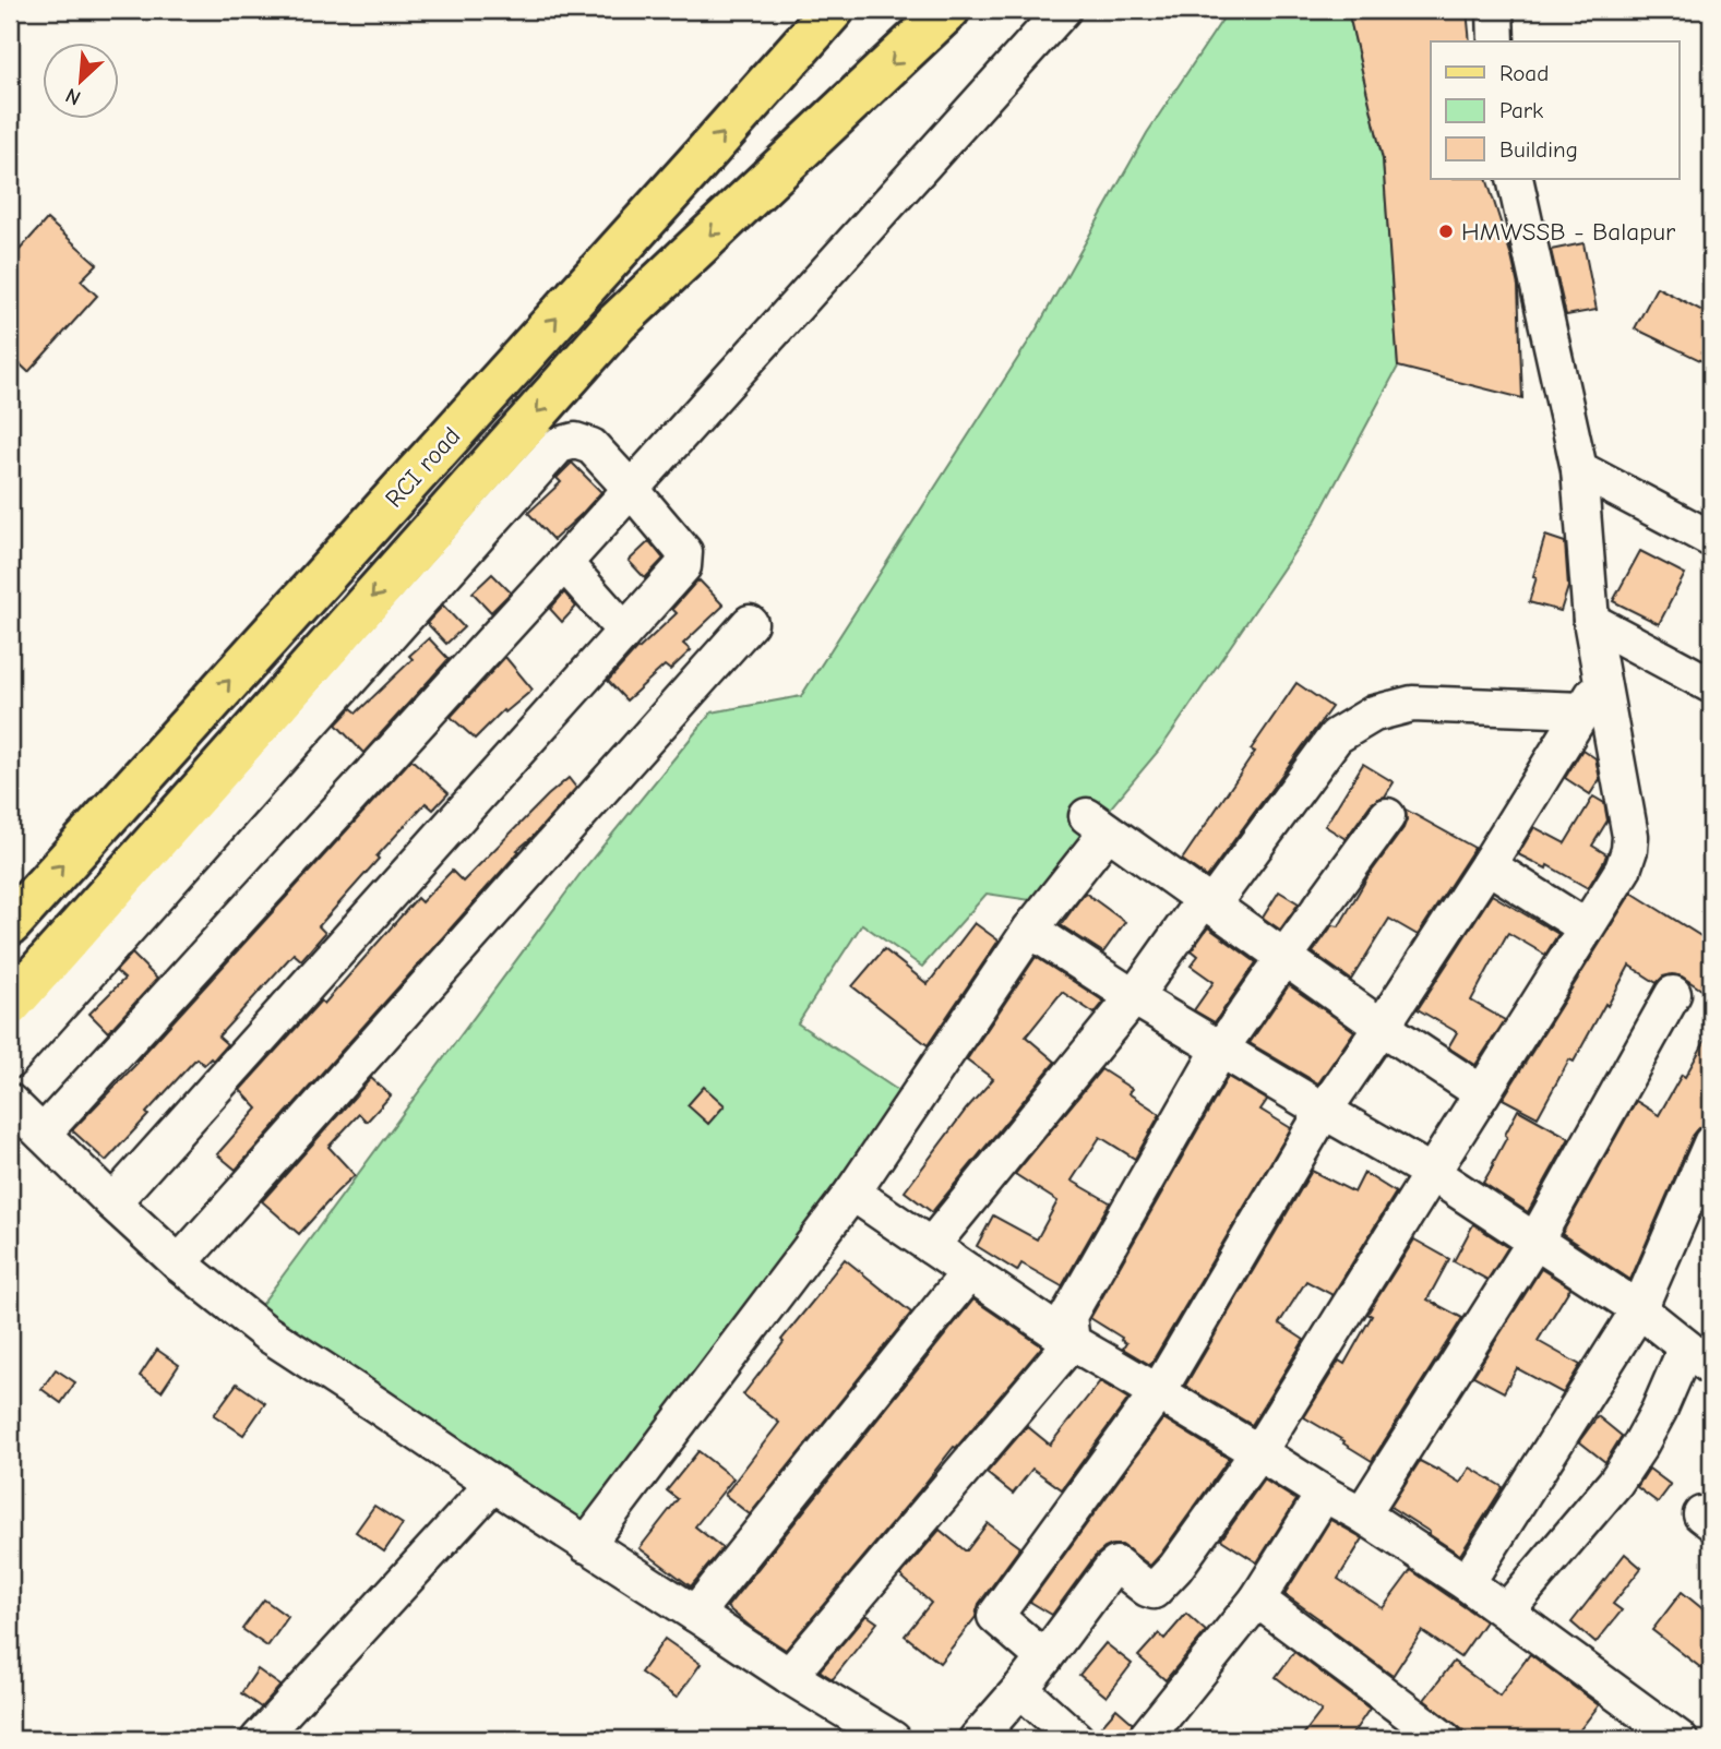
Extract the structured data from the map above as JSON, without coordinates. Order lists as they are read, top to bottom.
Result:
{
  "streets": {
    "main road": ["RCI road"]
  },
  "places": ["HMWSSB - Balapur"],
  "legend": ["Road", "Park", "Building"],
  "north": "bottom left"
}
